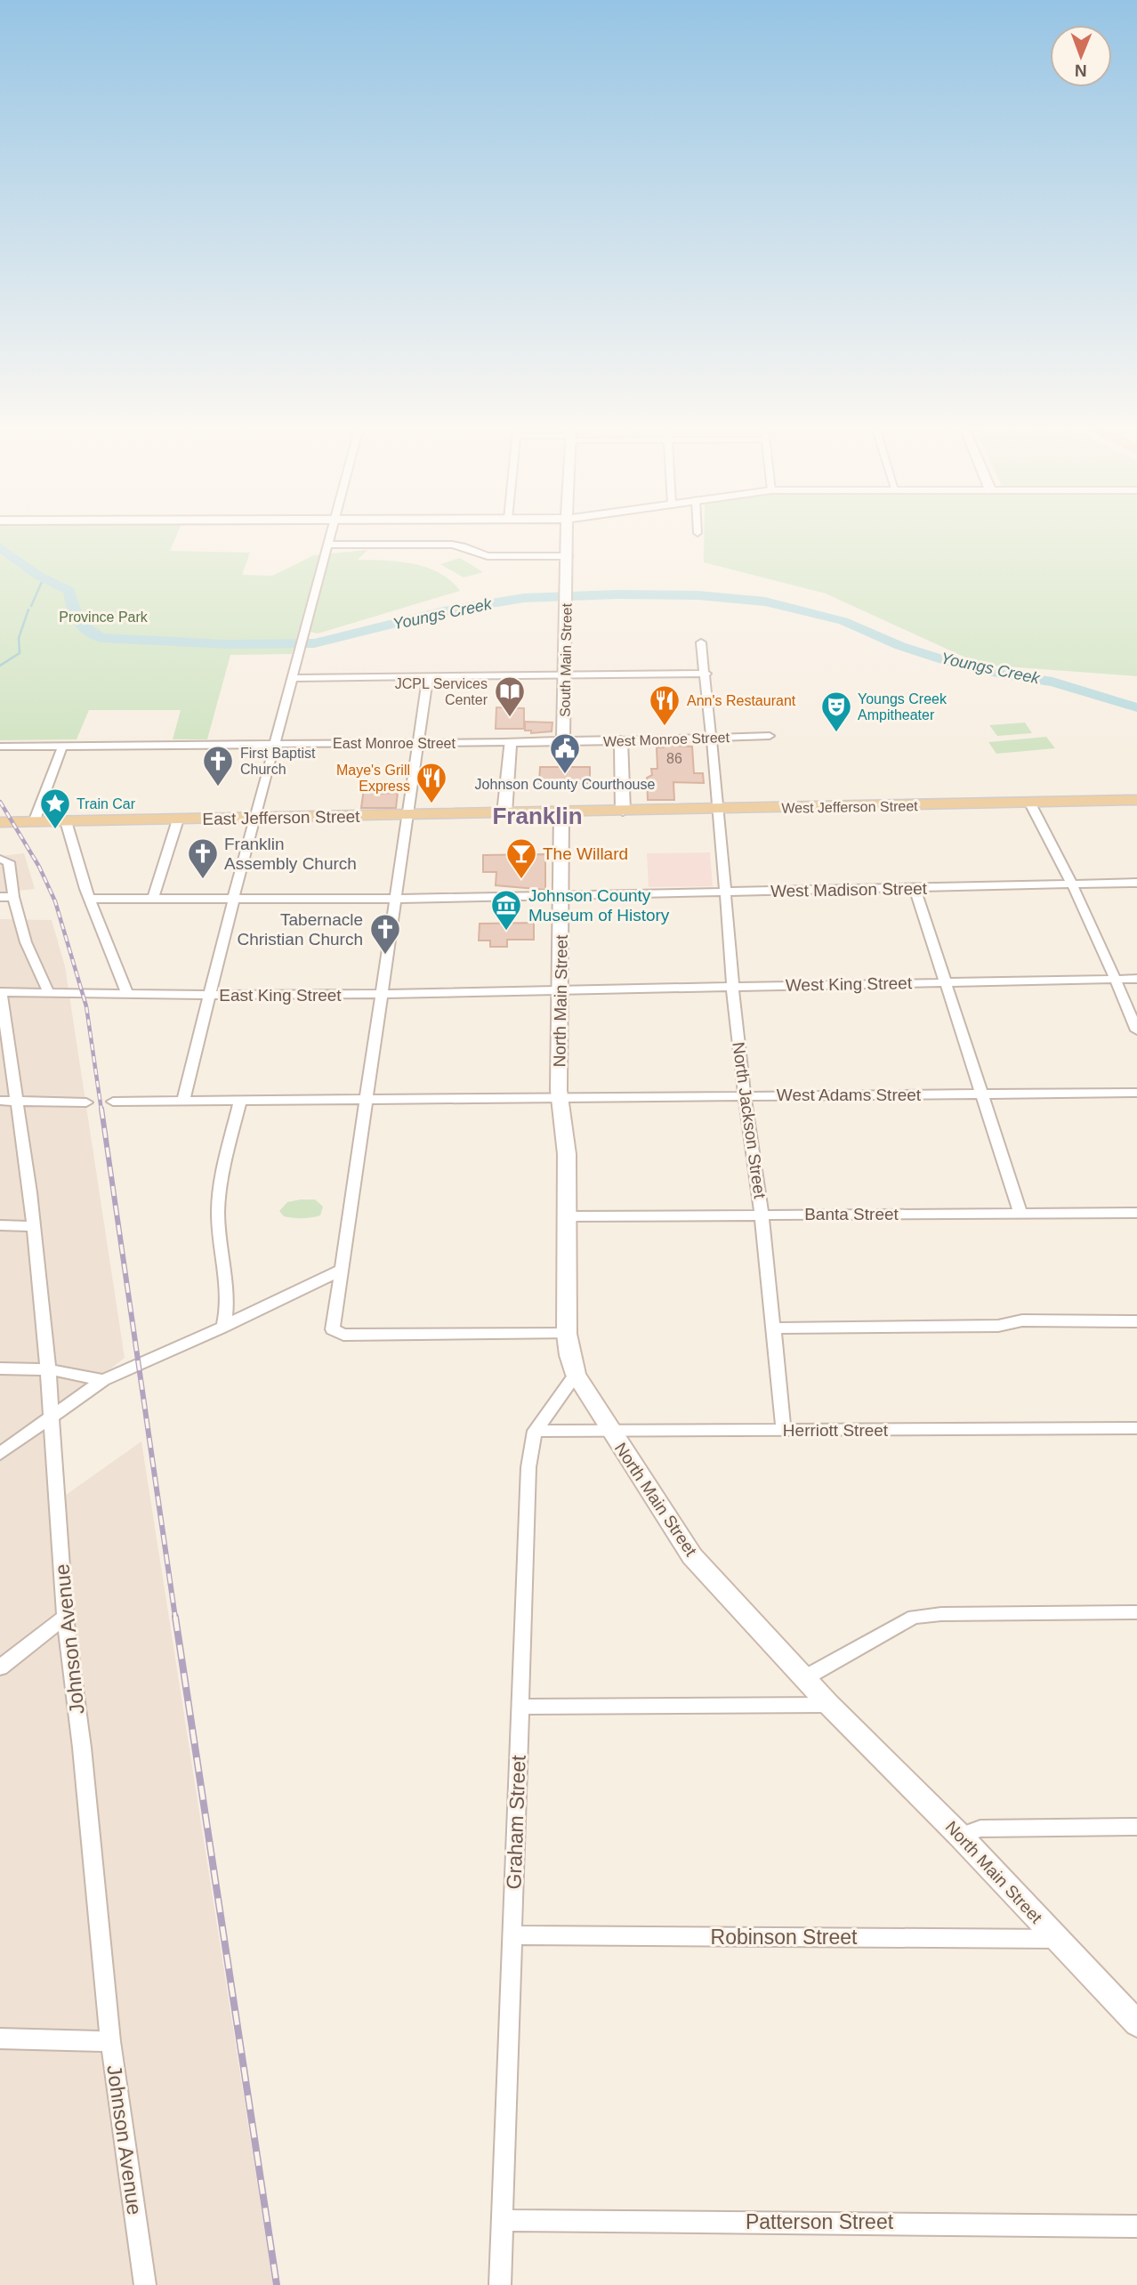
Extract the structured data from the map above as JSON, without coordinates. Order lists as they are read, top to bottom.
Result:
{
  "streets": {
    "main road": ["West Jefferson Street", "East Jefferson Street"],
    "street": [
      "South Main Street",
      "West Monroe Street",
      "East Monroe Street",
      "West Madison Street",
      "West King Street",
      "East King Street",
      "North Main Street",
      "West Adams Street",
      "North Jackson Street",
      "Banta Street",
      "Herriott Street",
      "Johnson Avenue",
      "Graham Street",
      "Robinson Street",
      "Patterson Street"
    ]
  },
  "crossings": [
    ["South Main Street", "West Monroe Street"],
    ["South Main Street", "East Monroe Street"],
    ["West Monroe Street", "East Monroe Street"],
    ["West Monroe Street", "North Jackson Street"],
    ["West Jefferson Street", "East Jefferson Street"],
    ["West Jefferson Street", "North Main Street"],
    ["West Jefferson Street", "North Jackson Street"],
    ["East Jefferson Street", "North Main Street"],
    ["West Madison Street", "North Main Street"],
    ["West Madison Street", "North Jackson Street"],
    ["West King Street", "East King Street"],
    ["West King Street", "North Main Street"],
    ["West King Street", "North Jackson Street"],
    ["East King Street", "North Main Street"],
    ["East King Street", "Johnson Avenue"],
    ["North Main Street", "West Adams Street"],
    ["North Main Street", "Banta Street"],
    ["North Main Street", "Herriott Street"],
    ["North Main Street", "Graham Street"],
    ["North Main Street", "Robinson Street"],
    ["West Adams Street", "North Jackson Street"],
    ["North Jackson Street", "Banta Street"],
    ["North Jackson Street", "Herriott Street"],
    ["Herriott Street", "Graham Street"],
    ["Graham Street", "Robinson Street"],
    ["Graham Street", "Patterson Street"]
  ],
  "districts": ["Franklin"],
  "water": ["Youngs Creek"],
  "parks": ["Province Park"],
  "places": {
    "library": ["JCPL Services Center"],
    "restaurant": ["Ann's Restaurant", "Maye's Grill Express"],
    "theatre": ["Youngs Creek Ampitheater"],
    "public building": ["Johnson County Courthouse"],
    "church": ["First Baptist Church", "Franklin Assembly Church", "Tabernacle Christian Church"],
    "place": ["Train Car"],
    "bar": ["The Willard"],
    "museum": ["Johnson County Museum of History"]
  },
  "house_numbers": ["86"],
  "north": "bottom"
}
